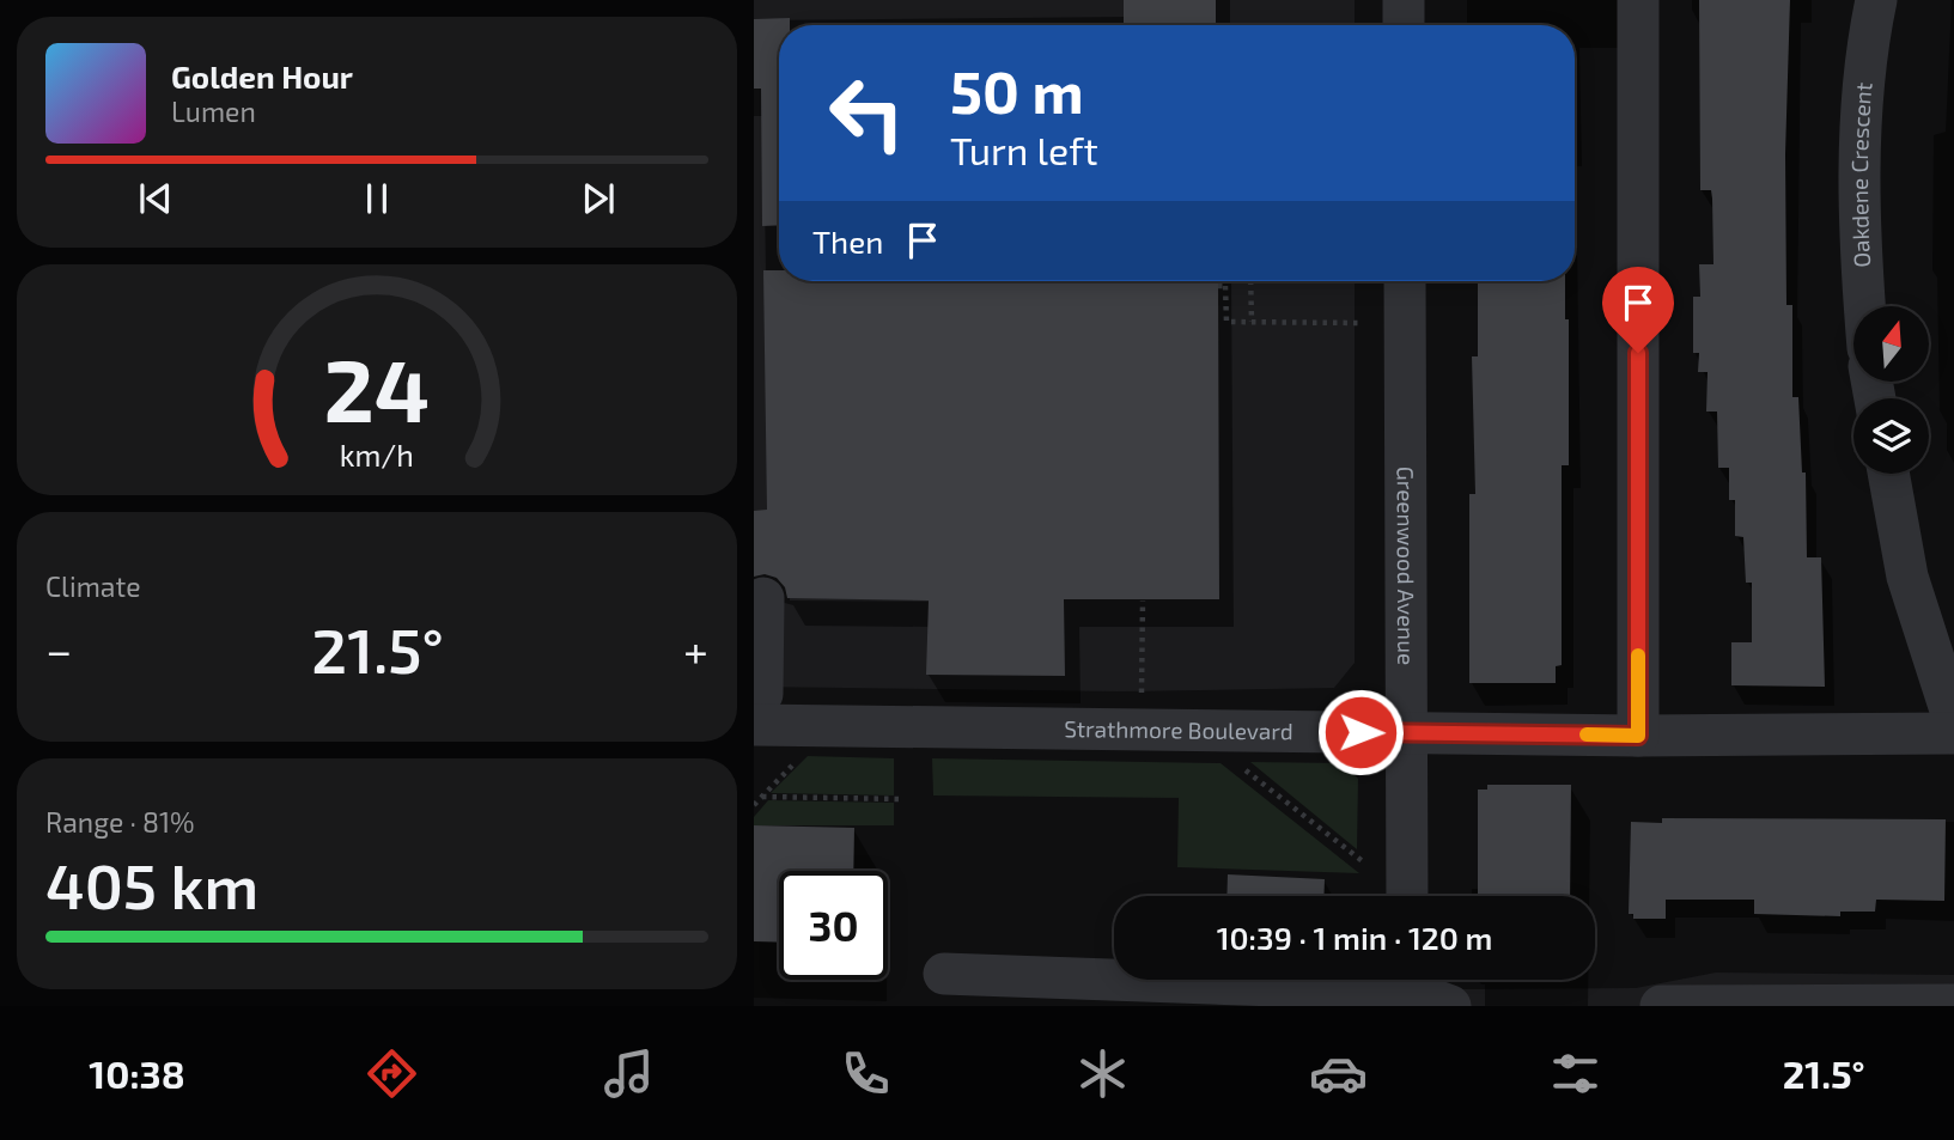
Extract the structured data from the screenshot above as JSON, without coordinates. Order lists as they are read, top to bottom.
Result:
{
  "streets": {
    "street": ["Oakdene Crescent", "Greenwood Avenue", "Strathmore Boulevard"]
  },
  "crossings": [
    ["Greenwood Avenue", "Strathmore Boulevard"]
  ],
  "north": "top",
  "page": {
    "turn": ["50 m", "Turn left"],
    "song": ["Golden Hour", "Lumen"],
    "then": "Then",
    "tile": [
      "Climate",
      ["Range · 81%", "405 km"]
    ],
    "heat": ["−", "21.5°", "+"],
    "limit": "30",
    "trip": "10:39 · 1 min · 120 m",
    "tabs": ["10:38", "21.5°"],
    "gauge": ["24", "km/h"]
  }
}
